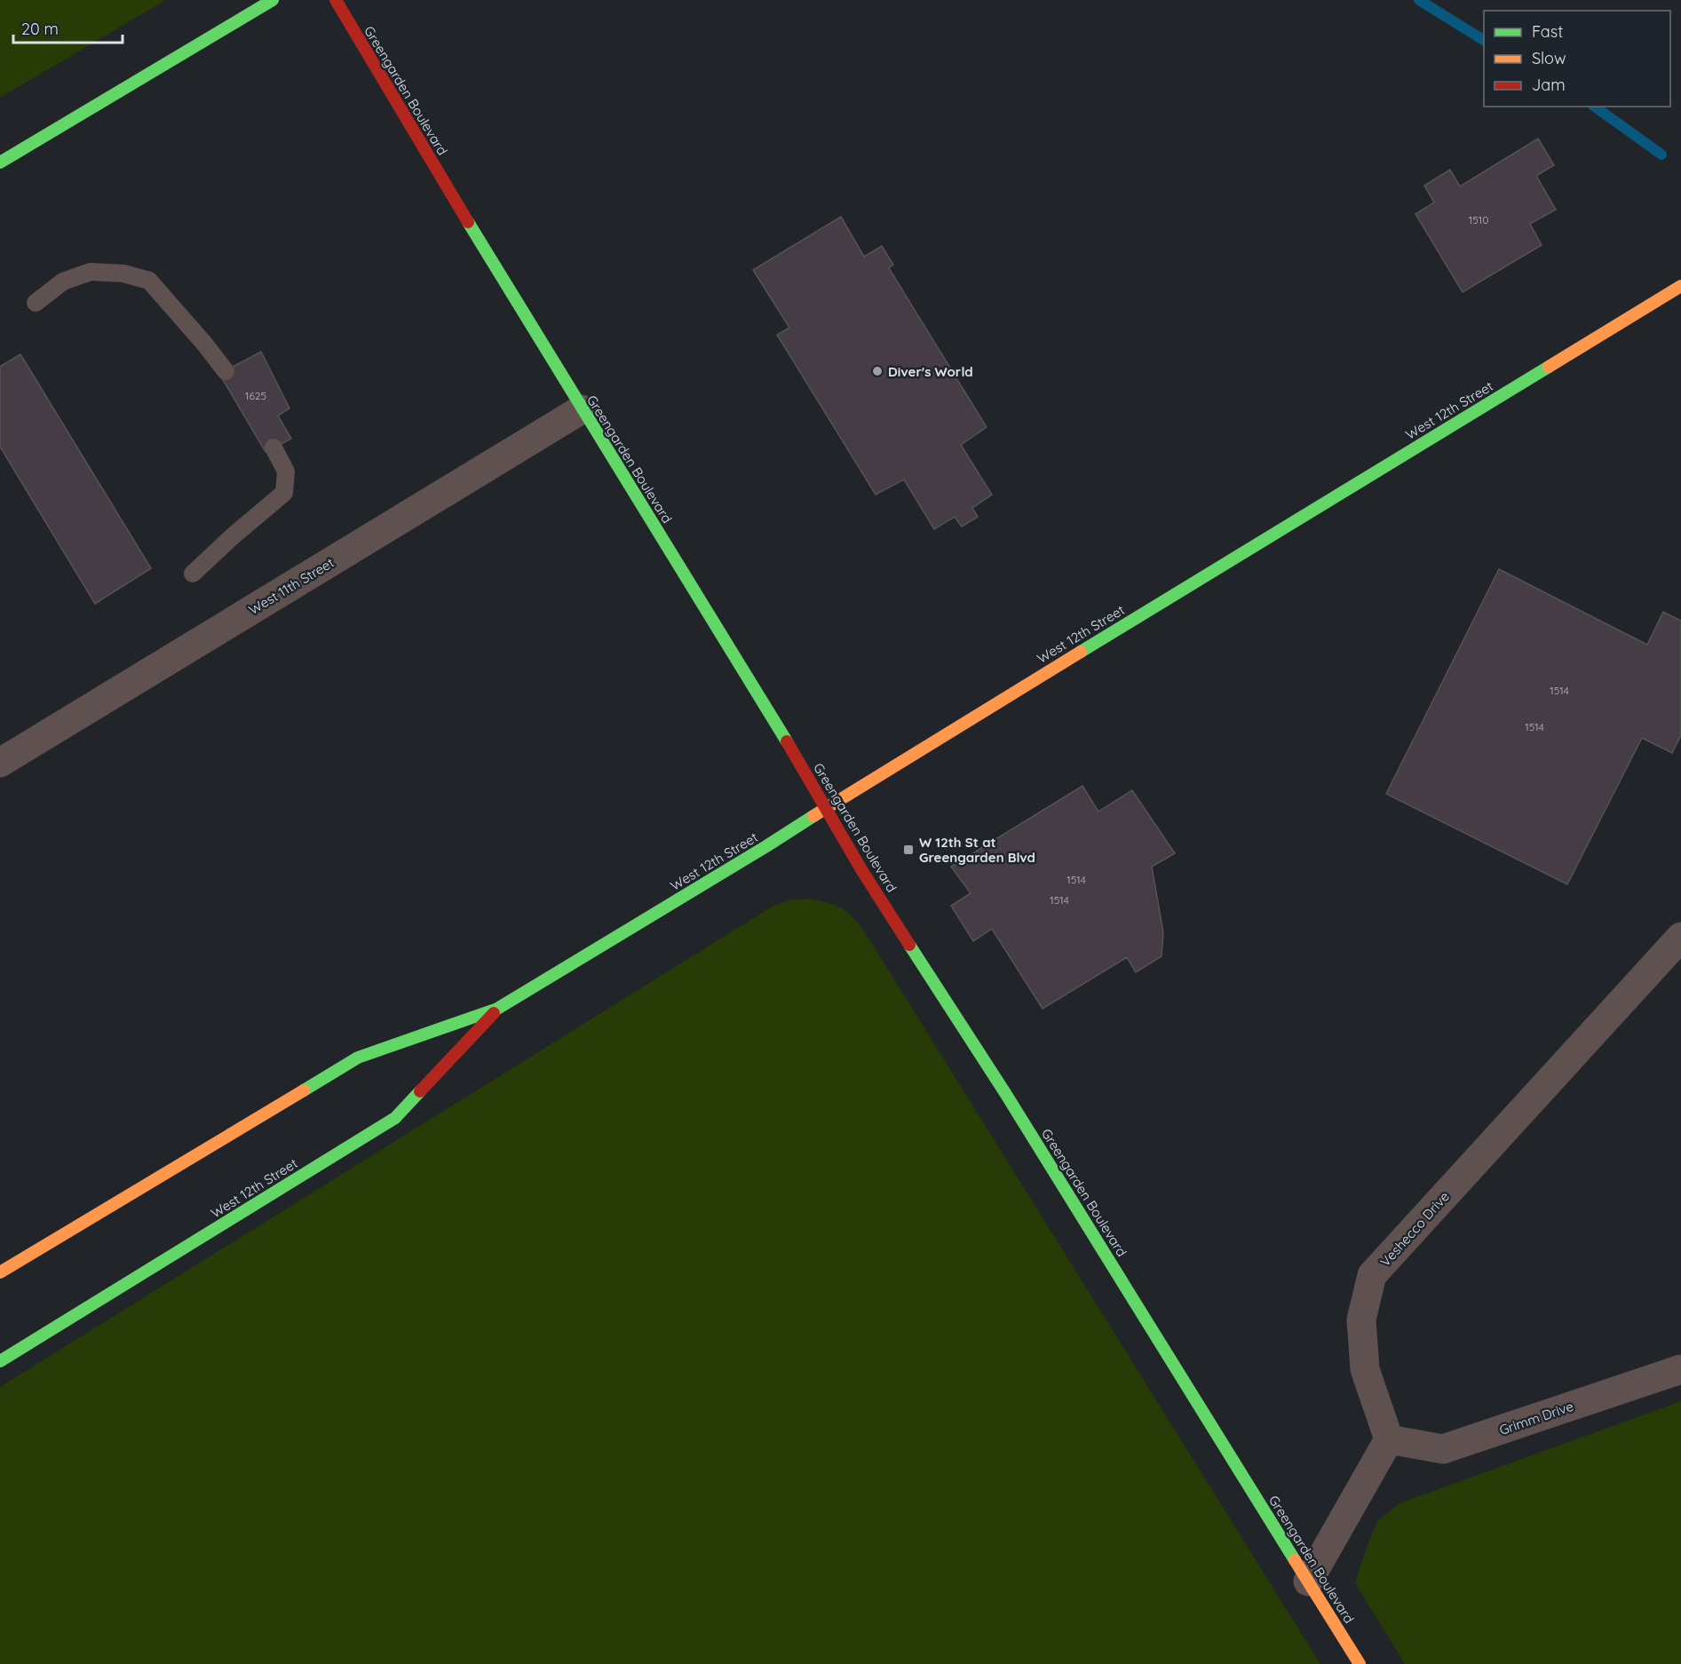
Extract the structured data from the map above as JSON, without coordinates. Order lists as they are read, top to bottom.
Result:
{
  "streets": {
    "main road": ["Greengarden Boulevard", "West 12th Street"],
    "street": ["West 11th Street", "Veshecco Drive", "Grimm Drive"]
  },
  "crossings": [
    ["Greengarden Boulevard", "West 12th Street"],
    ["Greengarden Boulevard", "West 11th Street"],
    ["Veshecco Drive", "Grimm Drive"]
  ],
  "places": {
    "other": ["Diver's World"],
    "transit": ["W 12th St at Greengarden Blvd"]
  },
  "house_numbers": [
    "1510",
    "1625",
    "1514",
    "1514",
    "1514",
    "1514"
  ],
  "legend": ["Fast", "Slow", "Jam"],
  "scale_bar": "20 m"
}
